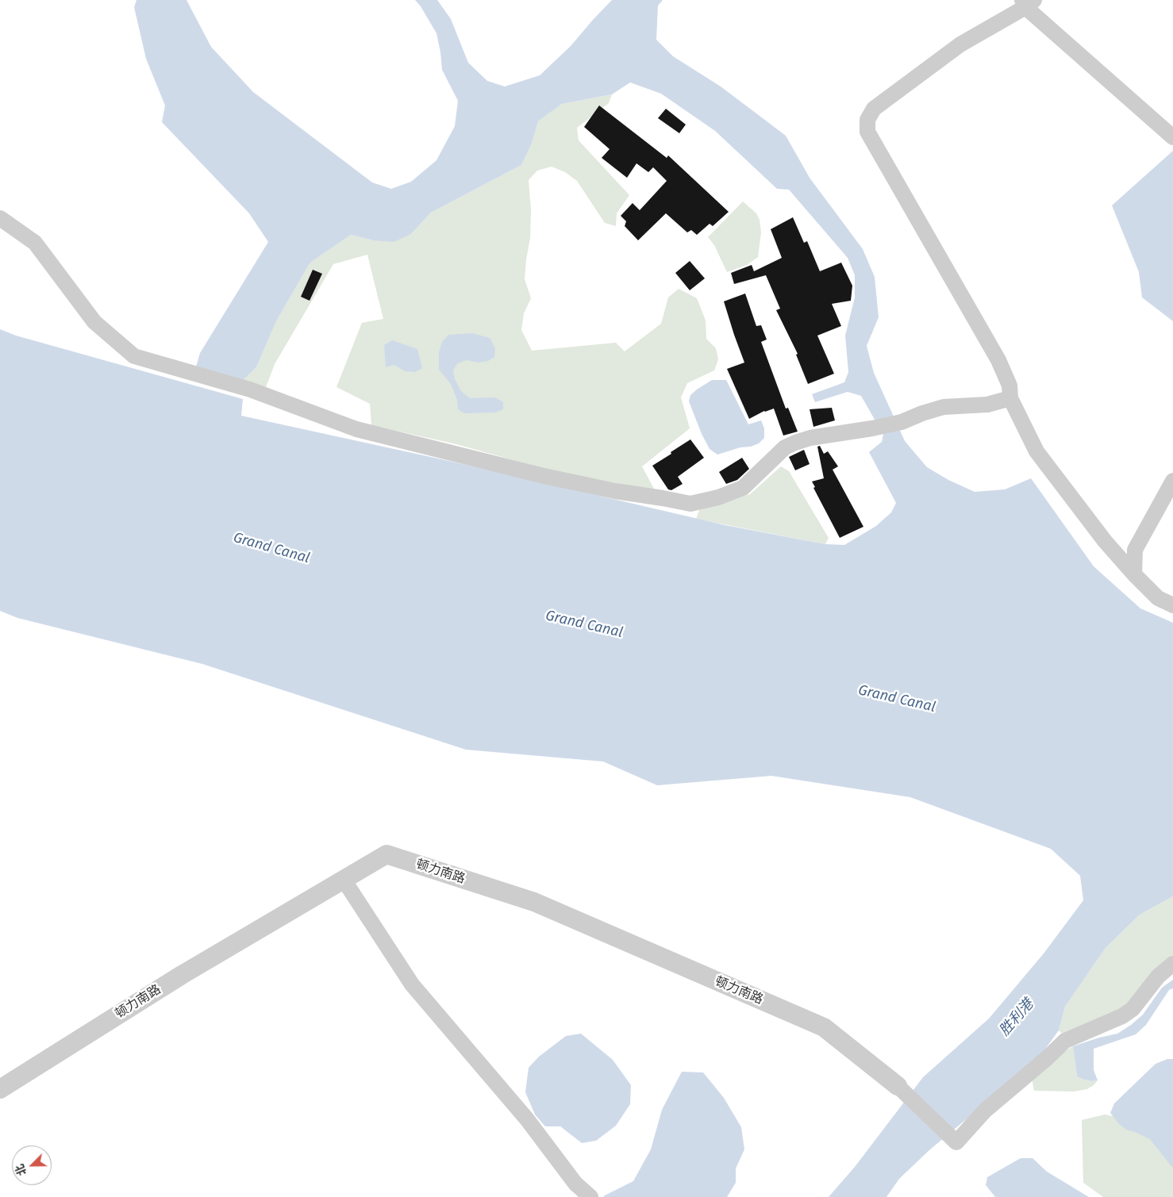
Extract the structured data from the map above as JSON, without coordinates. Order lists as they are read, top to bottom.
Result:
{
  "streets": {
    "street": ["顿力南路"]
  },
  "water": ["Grand Canal", "胜利港"],
  "north": "bottom left"
}
